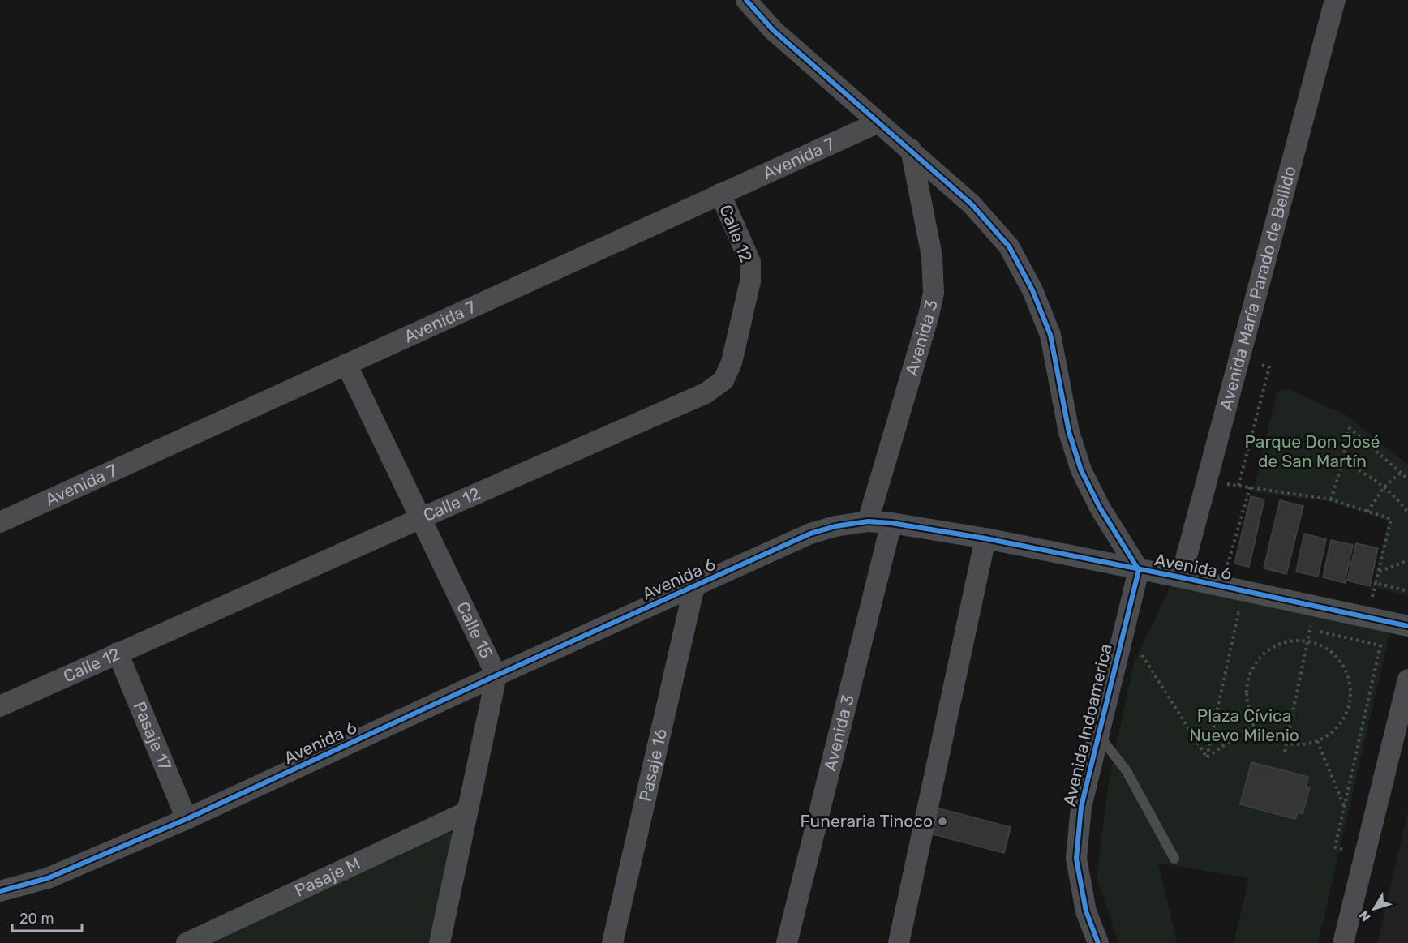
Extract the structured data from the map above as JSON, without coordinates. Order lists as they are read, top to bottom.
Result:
{
  "streets": {
    "street": [
      "Avenida 7",
      "Calle 12",
      "Avenida María Parado de Bellido",
      "Avenida 3",
      "Avenida 6",
      "Calle 15",
      "Avenida Indoamerica",
      "Pasaje 17",
      "Pasaje 16",
      "Pasaje M"
    ]
  },
  "crossings": [
    ["Avenida 7", "Calle 12"],
    ["Avenida 7", "Calle 15"],
    ["Calle 12", "Calle 15"],
    ["Calle 12", "Pasaje 17"],
    ["Avenida María Parado de Bellido", "Avenida 6"],
    ["Avenida 3", "Avenida 6"],
    ["Avenida 6", "Calle 15"],
    ["Avenida 6", "Avenida Indoamerica"],
    ["Avenida 6", "Pasaje 17"],
    ["Avenida 6", "Pasaje 16"],
    ["Calle 15", "Pasaje M"]
  ],
  "parks": ["Parque Don José de San Martín", "Plaza Cívica Nuevo Milenio"],
  "places": ["Funeraria Tinoco"],
  "scale_bar": "20 m",
  "north": "bottom left"
}
